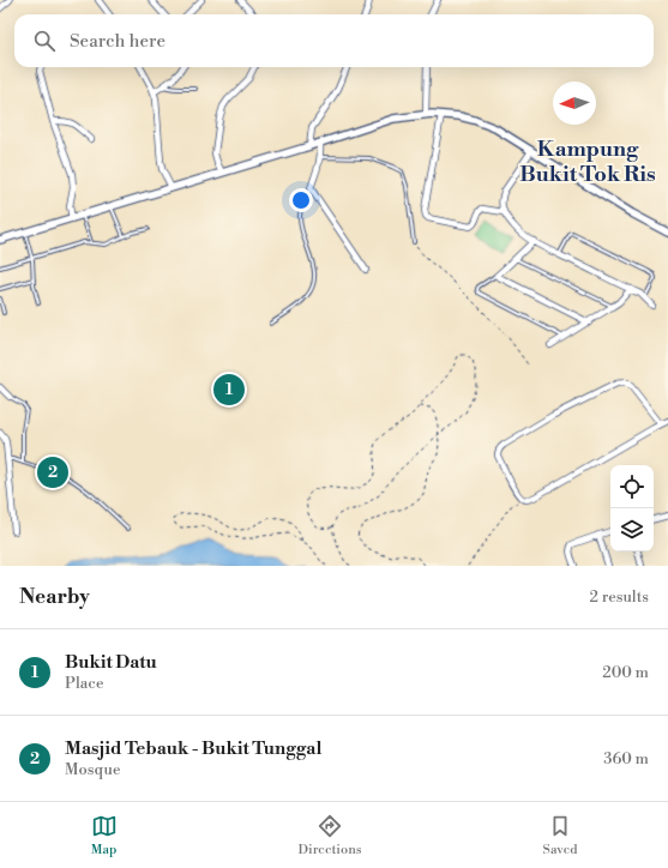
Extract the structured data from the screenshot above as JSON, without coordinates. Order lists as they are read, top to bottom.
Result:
{
  "districts": ["Kampung Bukit Tok Ris"],
  "north": "left",
  "page": {
    "search": "Search here",
    "pins": ["1", "2"],
    "heading": ["Nearby", "2 results"],
    "list": [
      {
        "mark": "1",
        "name": "Bukit Datu",
        "note": "Place",
        "value": "200 m"
      },
      {
        "mark": "2",
        "name": "Masjid Tebauk - Bukit Tunggal",
        "note": "Mosque",
        "value": "360 m"
      }
    ],
    "nav": ["Map", "Directions", "Saved"]
  }
}
